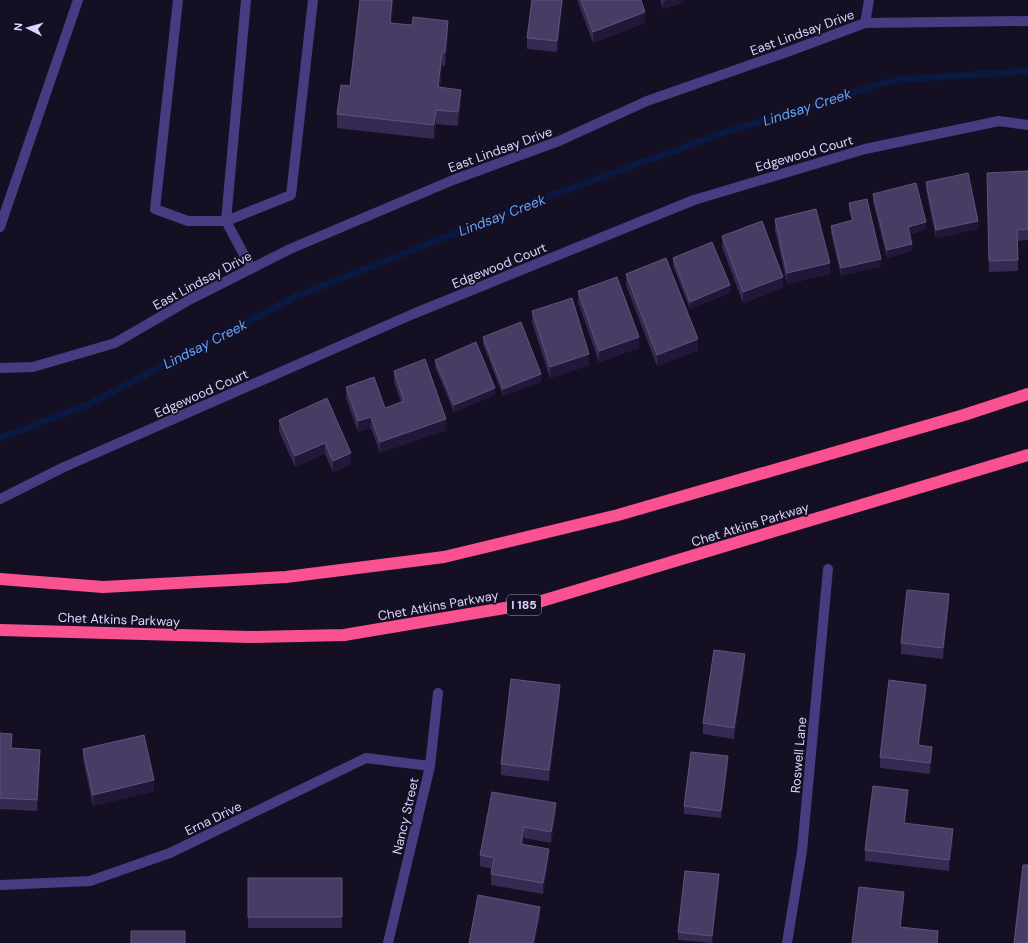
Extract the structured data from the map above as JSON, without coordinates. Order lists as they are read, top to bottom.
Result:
{
  "streets": {
    "highway": ["Chet Atkins Parkway", "I 185"],
    "street": [
      "East Lindsay Drive",
      "Edgewood Court",
      "Roswell Lane",
      "Nancy Street",
      "Erna Drive"
    ]
  },
  "crossings": [
    ["Nancy Street", "Erna Drive"]
  ],
  "water": ["Lindsay Creek"],
  "north": "left"
}
